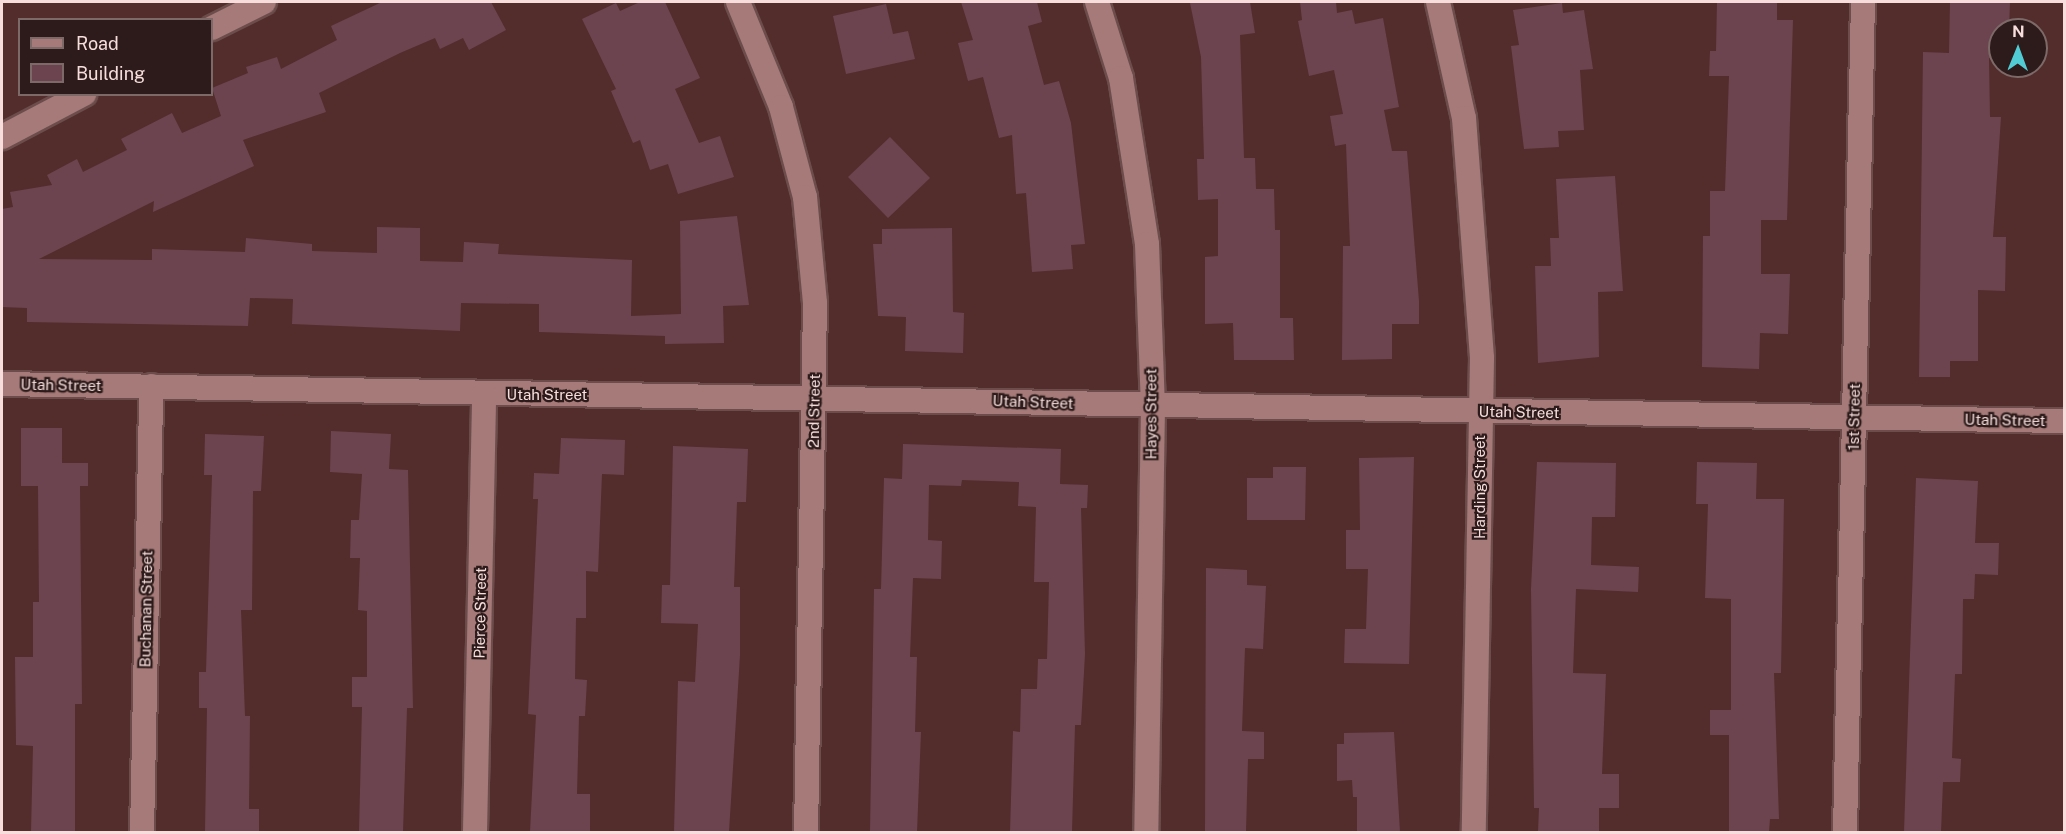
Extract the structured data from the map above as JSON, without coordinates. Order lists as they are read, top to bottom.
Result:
{
  "streets": {
    "street": [
      "Utah Street",
      "2nd Street",
      "Hayes Street",
      "1st Street",
      "Harding Street",
      "Buchanan Street",
      "Pierce Street"
    ]
  },
  "crossings": [
    ["Utah Street", "2nd Street"],
    ["Utah Street", "Hayes Street"],
    ["Utah Street", "1st Street"],
    ["Utah Street", "Harding Street"],
    ["Utah Street", "Buchanan Street"],
    ["Utah Street", "Pierce Street"]
  ],
  "legend": ["Road", "Building"],
  "north": "top"
}
